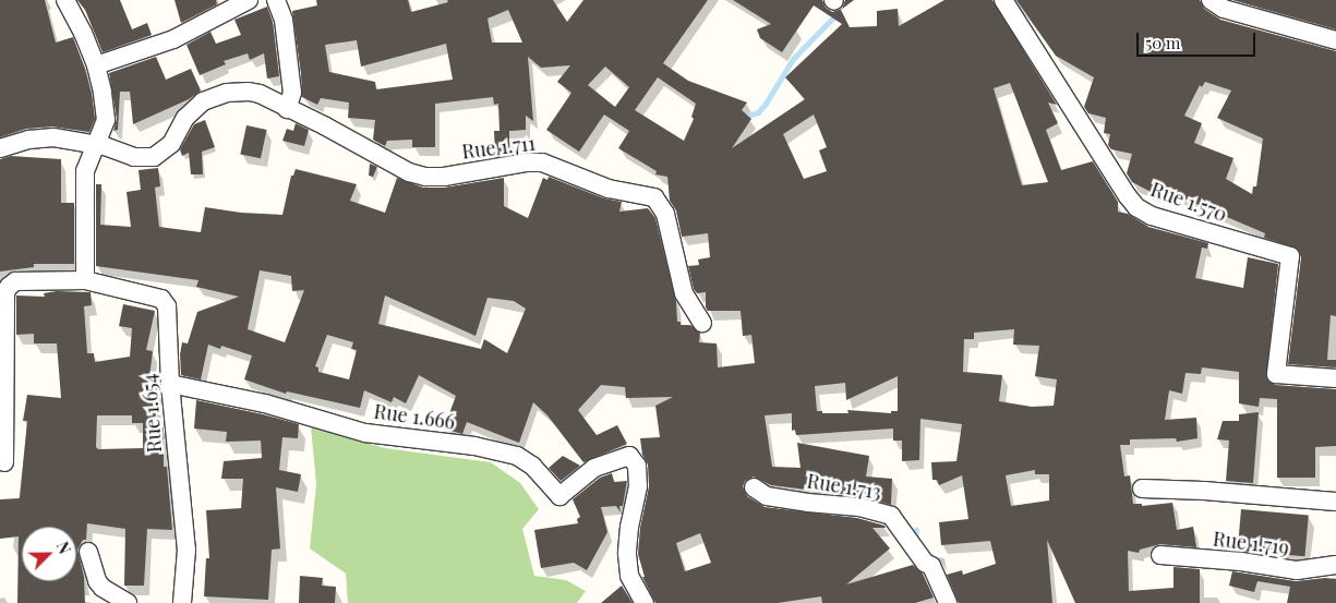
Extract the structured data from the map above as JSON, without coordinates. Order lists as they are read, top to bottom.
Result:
{
  "streets": {
    "street": [
      "Rue 1.711",
      "Rue 1.570",
      "Rue 1.654",
      "Rue 1.666",
      "Rue 1.713",
      "Rue 1.719"
    ]
  },
  "crossings": [
    ["Rue 1.654", "Rue 1.666"]
  ],
  "scale_bar": "50 m",
  "north": "top right"
}
